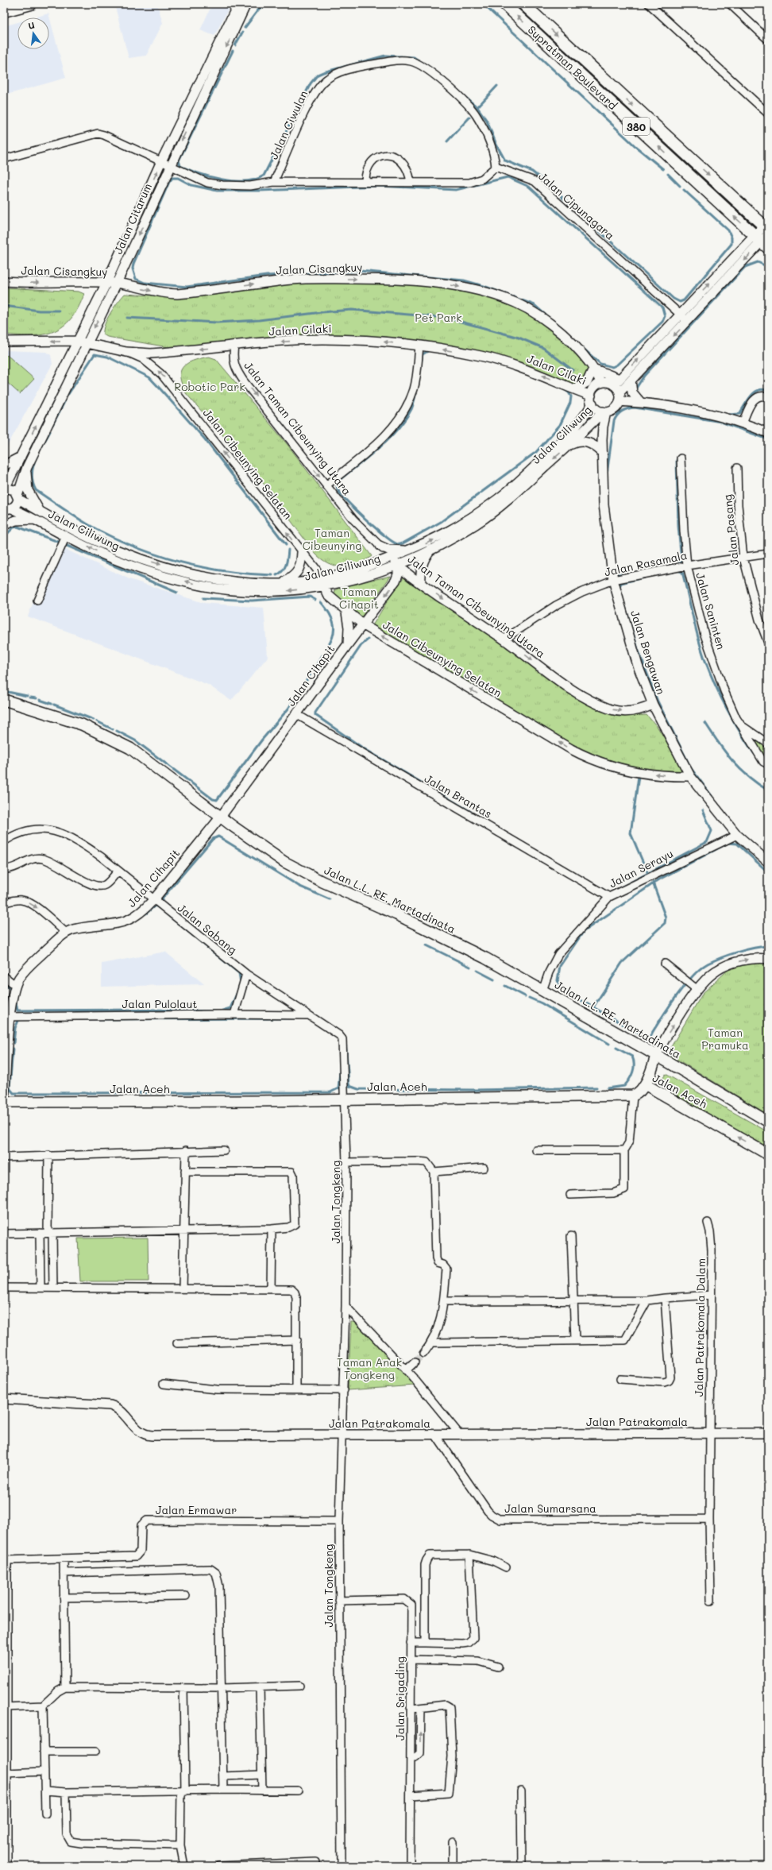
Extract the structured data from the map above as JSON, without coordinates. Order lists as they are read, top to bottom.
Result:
{
  "streets": {
    "main road": [
      "Supratman Boulevard",
      "380",
      "Jalan L.L. RE. Martadinata",
      "Jalan Aceh"
    ],
    "street": [
      "Jalan Ciwulan",
      "Jalan Cipunagara",
      "Jalan Citarum",
      "Jalan Cisangkuy",
      "Jalan Cilaki",
      "Jalan Taman Cibeunying Utara",
      "Jalan Ciliwung",
      "Jalan Cibeunying Selatan",
      "Jalan Pasang",
      "Jalan Rasamala",
      "Jalan Saninten",
      "Jalan Bengawan",
      "Jalan Cihapit",
      "Jalan Brantas",
      "Jalan Serayu",
      "Jalan Sabang",
      "Jalan Pulolaut",
      "Jalan Tongkeng",
      "Jalan Patrakomala Dalam",
      "Jalan Patrakomala",
      "Jalan Sumarsana",
      "Jalan Ermawar",
      "Jalan Srigading"
    ]
  },
  "crossings": [
    ["Jalan Ciwulan", "Jalan Cipunagara"],
    ["Jalan Citarum", "Jalan Cisangkuy"],
    ["Jalan Citarum", "Jalan Cilaki"],
    ["Jalan Citarum", "Jalan Ciliwung"],
    ["Jalan Cisangkuy", "Jalan Cilaki"],
    ["Jalan Cisangkuy", "Jalan Ciliwung"],
    ["Jalan Cisangkuy", "Jalan Bengawan"],
    ["Jalan Cilaki", "Jalan Taman Cibeunying Utara"],
    ["Jalan Cilaki", "Jalan Ciliwung"],
    ["Jalan Cilaki", "Jalan Cibeunying Selatan"],
    ["Jalan Cilaki", "Jalan Bengawan"],
    ["Jalan Taman Cibeunying Utara", "Jalan Ciliwung"],
    ["Jalan Taman Cibeunying Utara", "Jalan Rasamala"],
    ["Jalan Taman Cibeunying Utara", "Jalan Bengawan"],
    ["Jalan Taman Cibeunying Utara", "Jalan Cihapit"],
    ["Jalan Ciliwung", "Jalan Cibeunying Selatan"],
    ["Jalan Ciliwung", "Jalan Bengawan"],
    ["Jalan Ciliwung", "Jalan Cihapit"],
    ["Jalan Cibeunying Selatan", "Jalan Bengawan"],
    ["Jalan Cibeunying Selatan", "Jalan Cihapit"],
    ["Jalan Pasang", "Jalan Rasamala"],
    ["Jalan Rasamala", "Jalan Saninten"],
    ["Jalan Rasamala", "Jalan Bengawan"],
    ["Jalan Bengawan", "Jalan Serayu"],
    ["Jalan Cihapit", "Jalan Brantas"],
    ["Jalan Cihapit", "Jalan L.L. RE. Martadinata"],
    ["Jalan Cihapit", "Jalan Sabang"],
    ["Jalan Cihapit", "Jalan Pulolaut"],
    ["Jalan Cihapit", "Jalan Aceh"],
    ["Jalan Brantas", "Jalan Serayu"],
    ["Jalan Serayu", "Jalan L.L. RE. Martadinata"],
    ["Jalan Sabang", "Jalan Pulolaut"],
    ["Jalan Sabang", "Jalan Aceh"],
    ["Jalan Sabang", "Jalan Tongkeng"],
    ["Jalan Aceh", "Jalan Tongkeng"],
    ["Jalan Tongkeng", "Jalan Patrakomala"],
    ["Jalan Tongkeng", "Jalan Ermawar"],
    ["Jalan Tongkeng", "Jalan Srigading"],
    ["Jalan Patrakomala Dalam", "Jalan Patrakomala"],
    ["Jalan Patrakomala", "Jalan Sumarsana"]
  ],
  "one_way": [
    "Jalan Cisangkuy",
    "Jalan Cilaki",
    "Jalan Taman Cibeunying Utara",
    "Jalan Cibeunying Selatan"
  ],
  "parks": [
    "Pet Park",
    "Robotic Park",
    "Taman Cibeunying",
    "Taman Cihapit",
    "Taman Pramuka",
    "Taman Anak Tongkeng"
  ],
  "north": "top"
}
